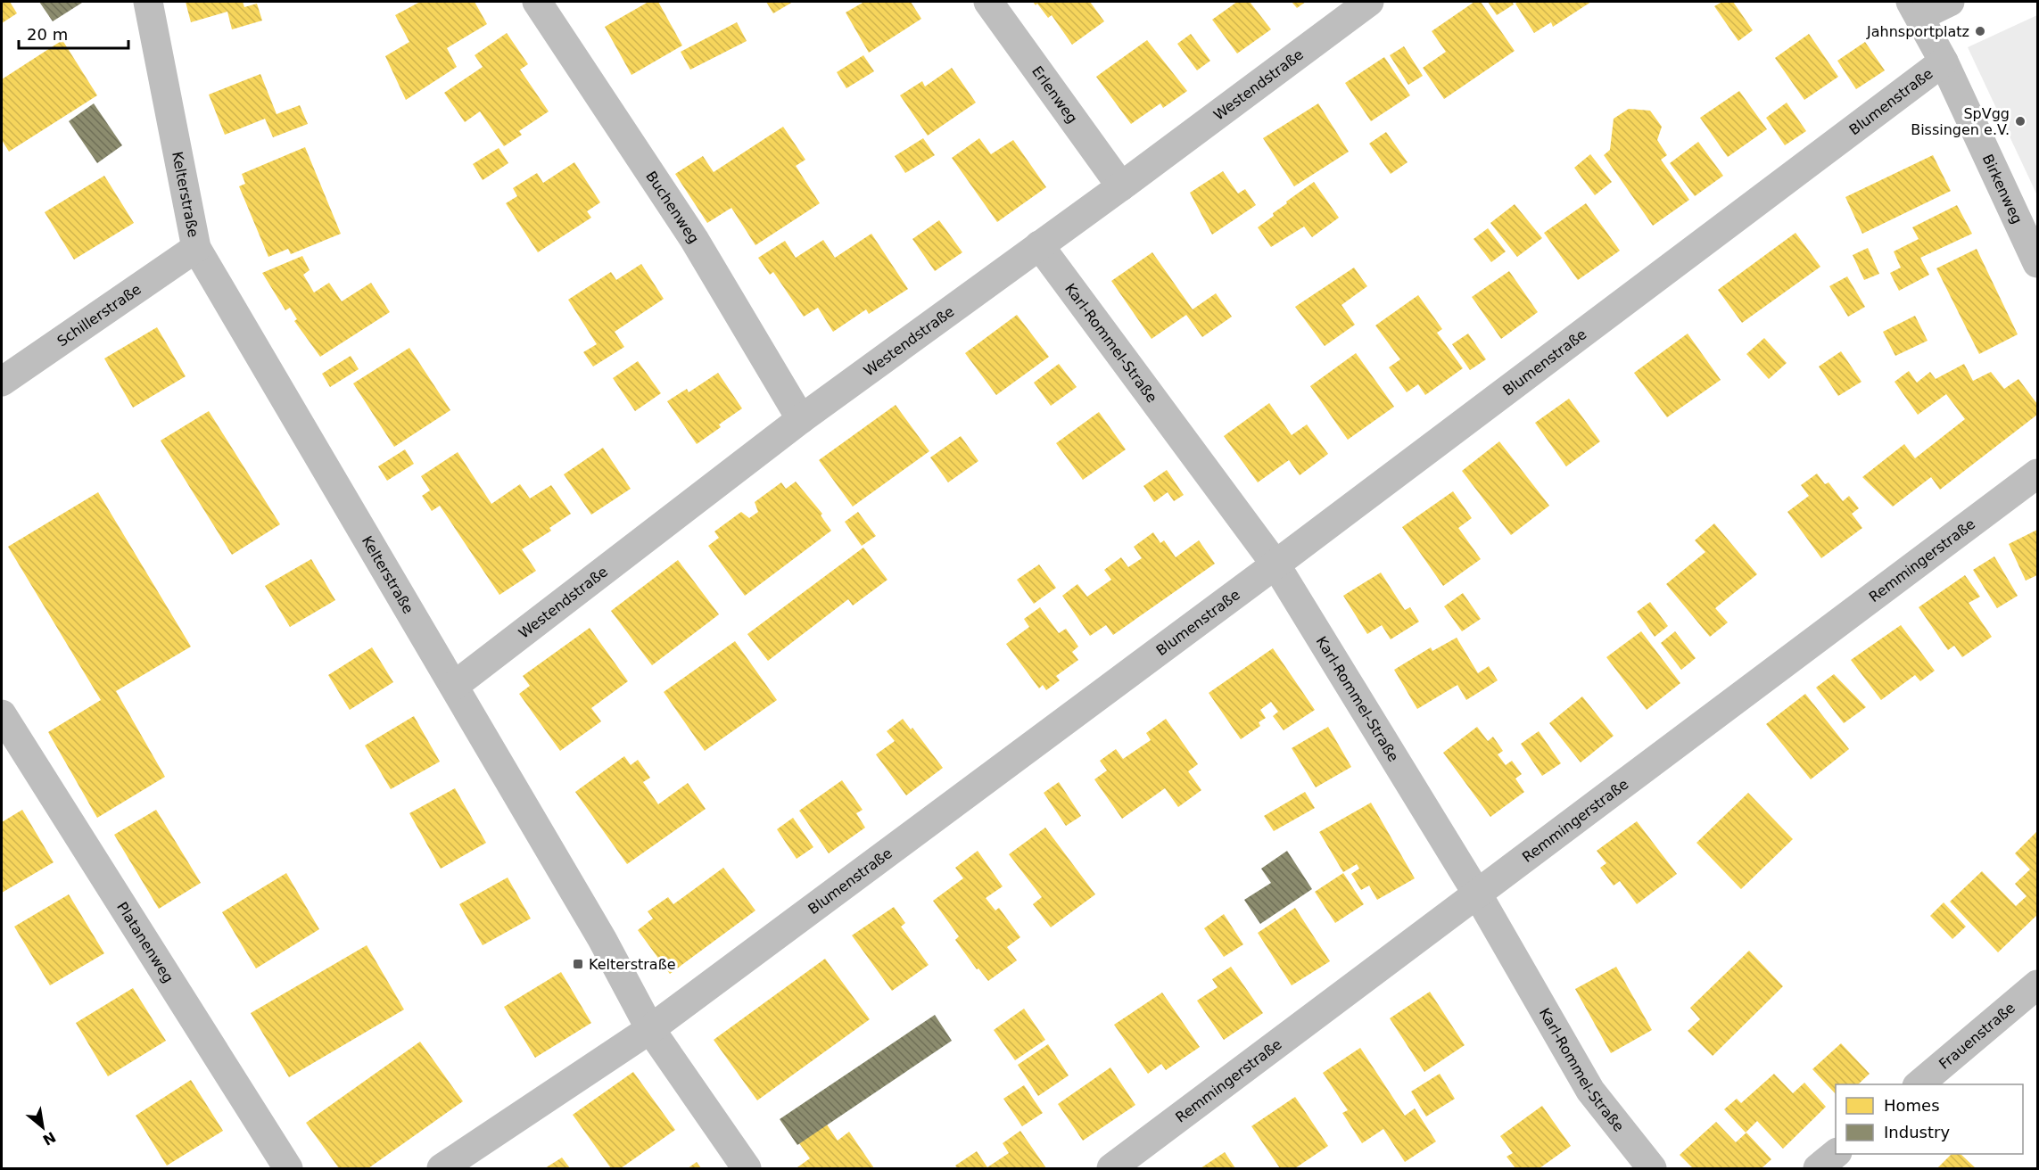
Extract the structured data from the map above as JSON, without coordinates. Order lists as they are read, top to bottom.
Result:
{
  "streets": {
    "street": [
      "Westendstraße",
      "Erlenweg",
      "Blumenstraße",
      "Birkenweg",
      "Kelterstraße",
      "Buchenweg",
      "Schillerstraße",
      "Karl-Rommel-Straße",
      "Remmingerstraße",
      "Platanenweg",
      "Frauenstraße"
    ]
  },
  "crossings": [
    ["Westendstraße", "Erlenweg"],
    ["Westendstraße", "Kelterstraße"],
    ["Westendstraße", "Buchenweg"],
    ["Westendstraße", "Karl-Rommel-Straße"],
    ["Blumenstraße", "Birkenweg"],
    ["Blumenstraße", "Kelterstraße"],
    ["Blumenstraße", "Karl-Rommel-Straße"],
    ["Kelterstraße", "Schillerstraße"],
    ["Karl-Rommel-Straße", "Remmingerstraße"]
  ],
  "places": {
    "other": ["Jahnsportplatz", "SpVgg Bissingen e.V."],
    "transit": ["Kelterstraße"]
  },
  "legend": ["Homes", "Industry"],
  "scale_bar": "20 m",
  "north": "bottom right"
}
